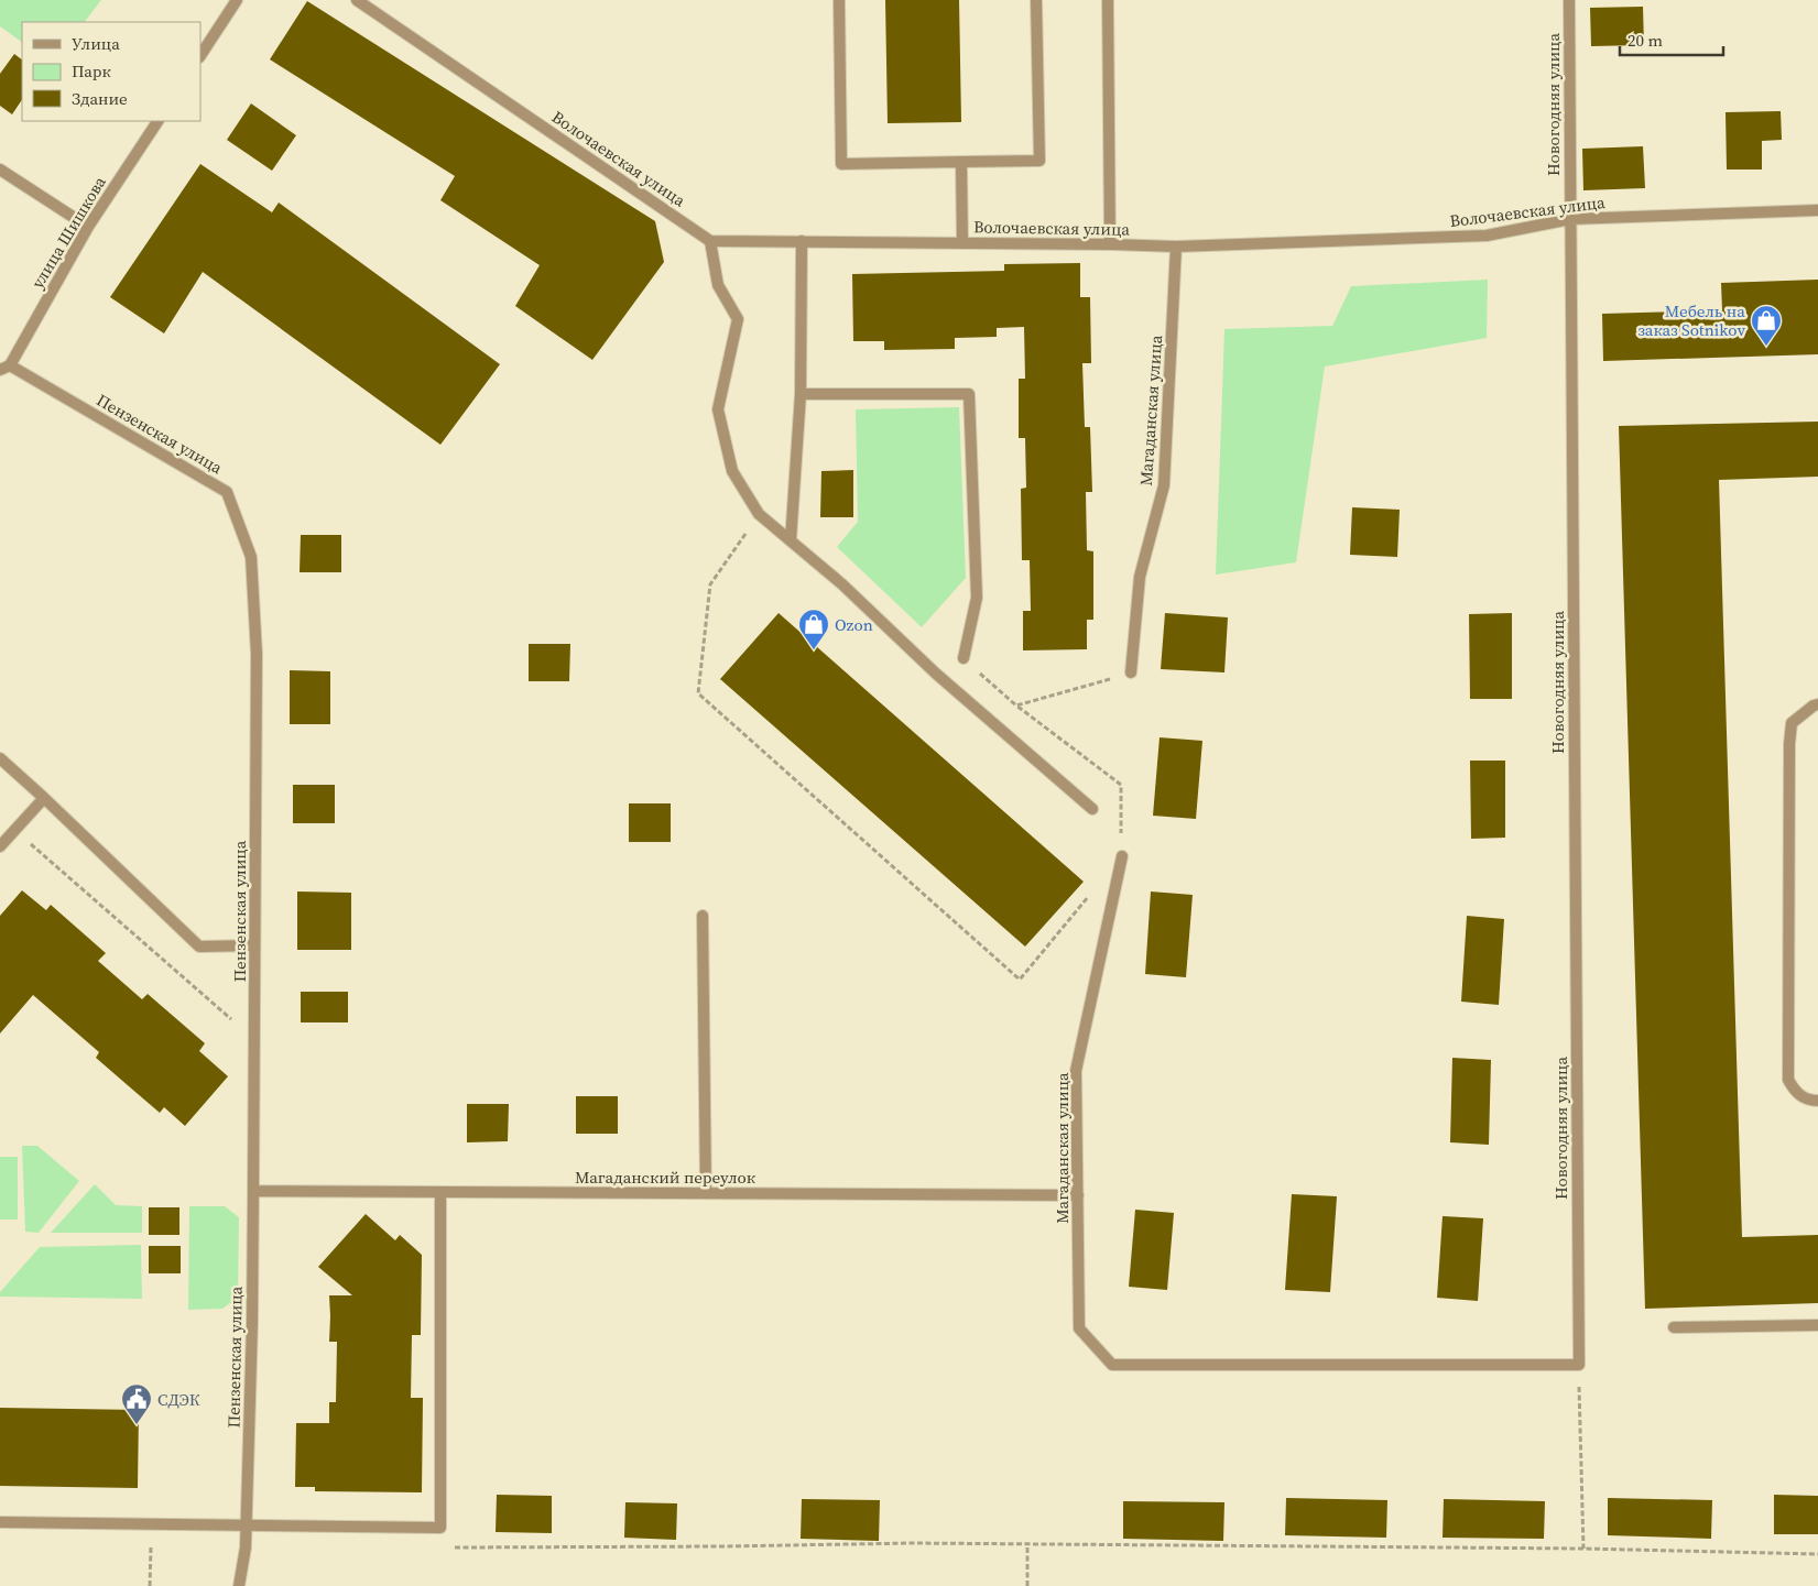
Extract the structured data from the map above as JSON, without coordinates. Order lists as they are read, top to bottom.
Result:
{
  "streets": {
    "street": [
      "Новогодняя улица",
      "Волочаевская улица",
      "улица Шишкова",
      "Магаданская улица",
      "Пензенская улица",
      "Магаданский переулок"
    ]
  },
  "crossings": [
    ["Новогодняя улица", "Волочаевская улица"],
    ["Новогодняя улица", "Магаданская улица"],
    ["Волочаевская улица", "Магаданская улица"],
    ["улица Шишкова", "Пензенская улица"],
    ["Магаданская улица", "Магаданский переулок"],
    ["Пензенская улица", "Магаданский переулок"]
  ],
  "places": {
    "shop": ["Мебель на заказ Sotnikov", "Ozon"],
    "public building": ["СДЭК"]
  },
  "legend": ["Улица", "Парк", "Здание"],
  "scale_bar": "20 m"
}
